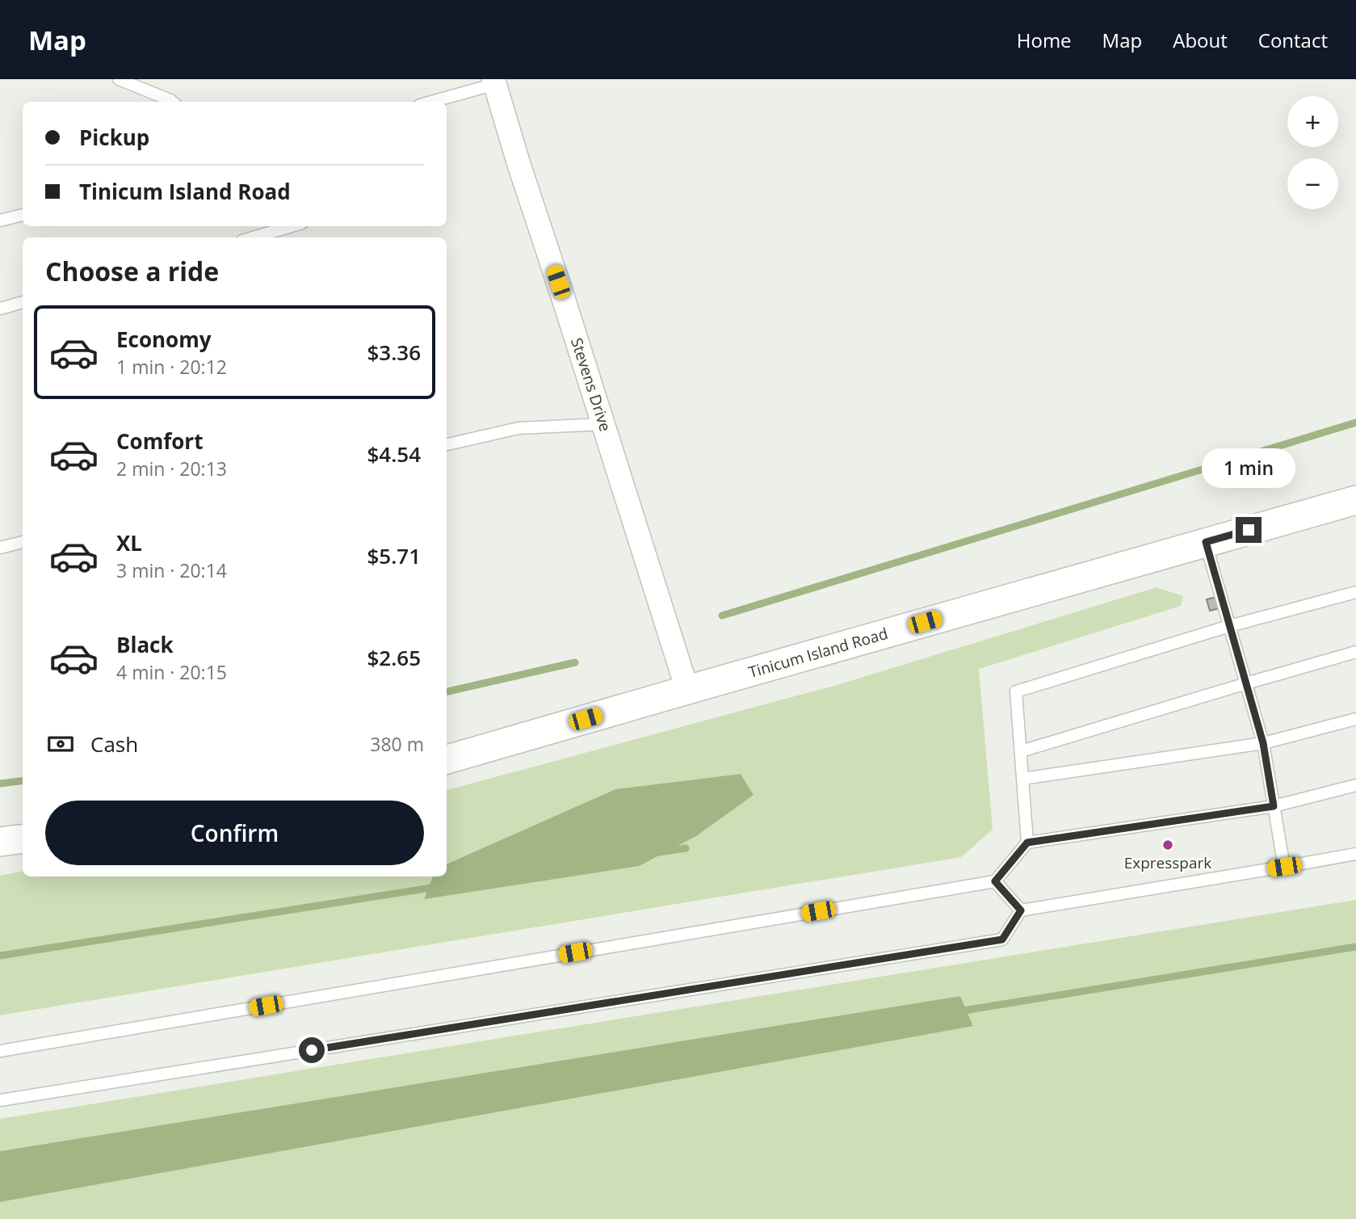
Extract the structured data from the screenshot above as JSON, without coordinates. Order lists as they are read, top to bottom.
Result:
{
  "streets": {
    "street": ["Stevens Drive", "Tinicum Island Road"]
  },
  "crossings": [
    ["Stevens Drive", "Tinicum Island Road"]
  ],
  "places": ["Expresspark"],
  "page": {
    "header": "Map",
    "nav": [
      "Home",
      "Map",
      "About",
      "Contact"
    ],
    "map_buttons": ["+", "−"],
    "banner": ["Pickup", "Tinicum Island Road"],
    "heading": "Choose a ride",
    "list": [
      {
        "name": "Economy",
        "note": "1 min · 20:12",
        "value": "$3.36"
      },
      {
        "name": "Comfort",
        "note": "2 min · 20:13",
        "value": "$4.54"
      },
      {
        "name": "XL",
        "note": "3 min · 20:14",
        "value": "$5.71"
      },
      {
        "name": "Black",
        "note": "4 min · 20:15",
        "value": "$2.65"
      }
    ],
    "bubble": "1 min",
    "pay": ["Cash", "380 m"],
    "buttons": "Confirm"
  }
}
